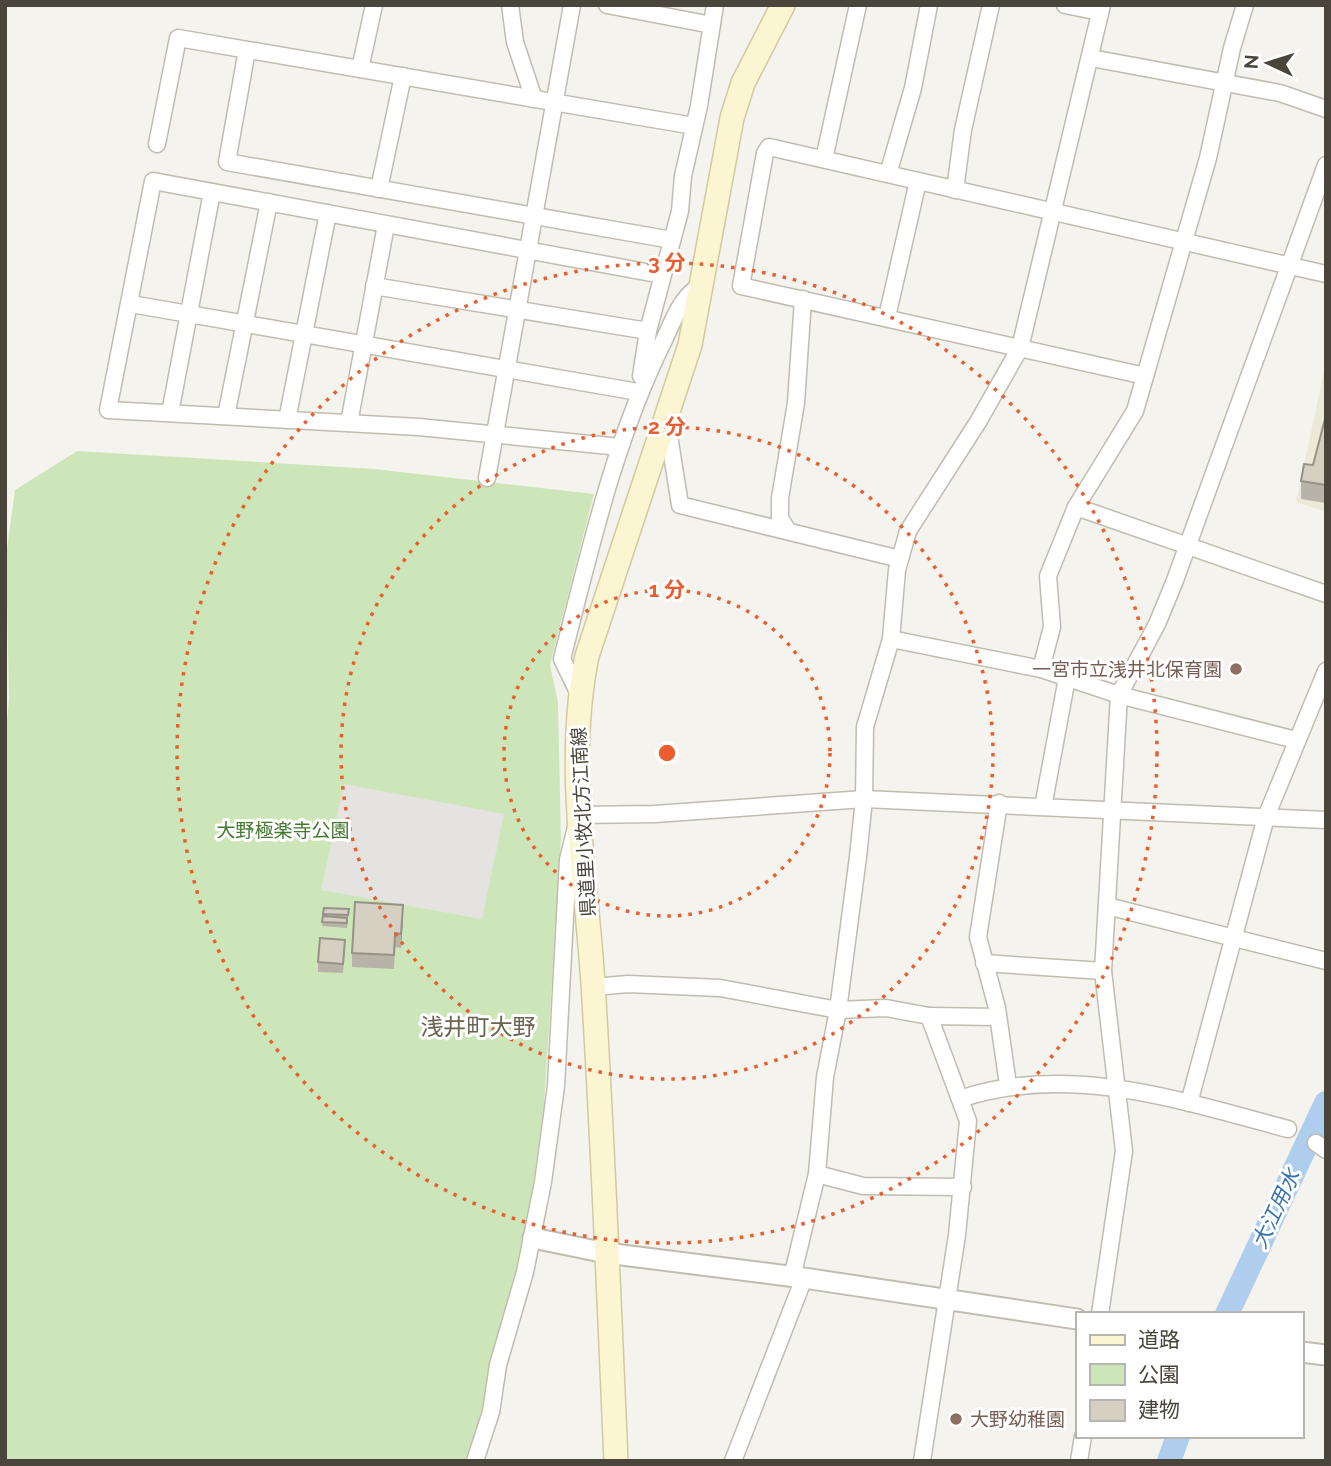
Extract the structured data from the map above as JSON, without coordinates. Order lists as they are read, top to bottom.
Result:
{
  "streets": {
    "main road": ["県道里小牧北方江南線"]
  },
  "districts": ["浅井町大野"],
  "water": ["大江用水"],
  "parks": ["大野極楽寺公園"],
  "places": ["一宮市立浅井北保育園", "大野幼稚園"],
  "legend": ["道路", "公園", "建物"],
  "north": "left",
  "rings": ["3 分", "2 分", "1 分"]
}
